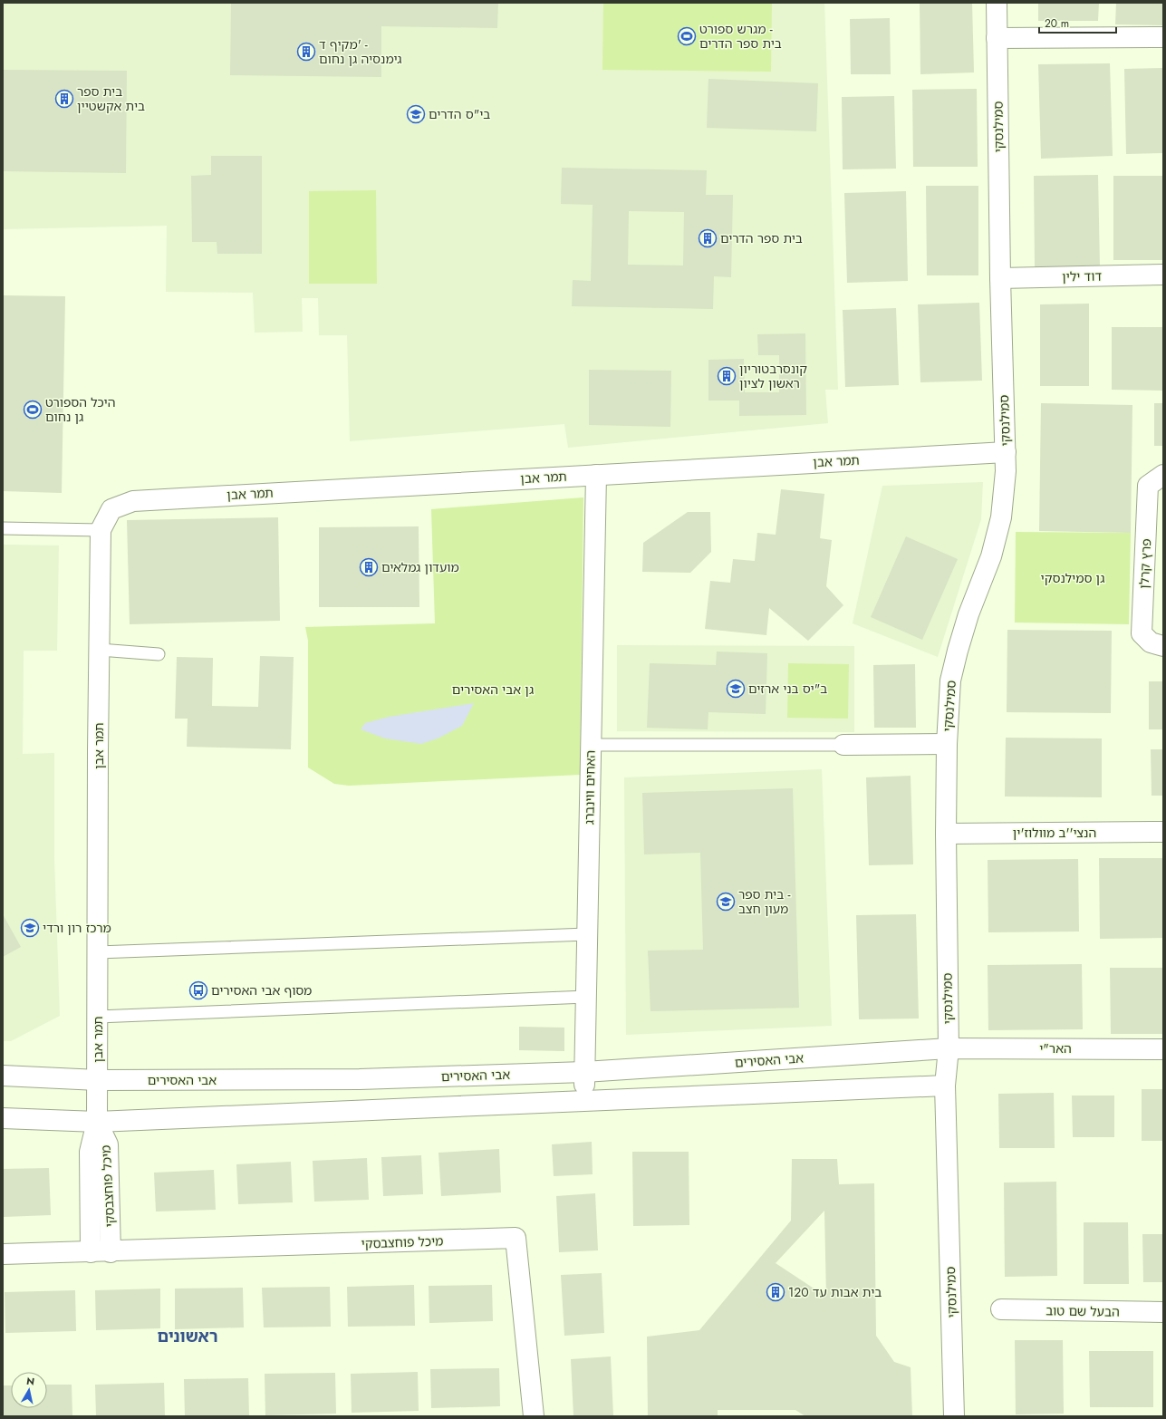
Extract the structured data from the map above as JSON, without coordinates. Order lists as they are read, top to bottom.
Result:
{
  "streets": {
    "street": [
      "סמילנסקי",
      "דוד ילין",
      "תמר אבן",
      "פרץ קרלן",
      "האחים ווינברג",
      "הנצי''ב מוולוז'ין",
      "האר\"י",
      "אבי האסירים",
      "מיכל פוחצבסקי",
      "הבעל שם טוב"
    ]
  },
  "crossings": [
    ["סמילנסקי", "דוד ילין"],
    ["סמילנסקי", "תמר אבן"],
    ["סמילנסקי", "הנצי''ב מוולוז'ין"],
    ["סמילנסקי", "האר\"י"],
    ["סמילנסקי", "אבי האסירים"],
    ["תמר אבן", "האחים ווינברג"],
    ["תמר אבן", "אבי האסירים"],
    ["תמר אבן", "מיכל פוחצבסקי"],
    ["האחים ווינברג", "אבי האסירים"],
    ["האר\"י", "אבי האסירים"]
  ],
  "districts": ["ראשונים"],
  "parks": ["גן סמילנסקי", "גן אבי האסירים"],
  "places": {
    "sports": ["מגרש ספורט - בית ספר הדרים", "היכל הספורט גן נחום"],
    "building": [
      "מקיף ד' - גימנסיה גן נחום",
      "בית ספר בית אקשטיין",
      "בית ספר הדרים",
      "קונסרבטוריון ראשון לציון",
      "מועדון גמלאים",
      "בית אבות עד 120"
    ],
    "school or university": [
      "בי\"ס הדרים",
      "ב\"יס בני ארזים",
      "בית ספר - מעון חצב",
      "מרכז רון ורדי"
    ],
    "bus stop": ["מסוף אבי האסירים"]
  },
  "scale_bar": "20 m",
  "north": "top"
}
